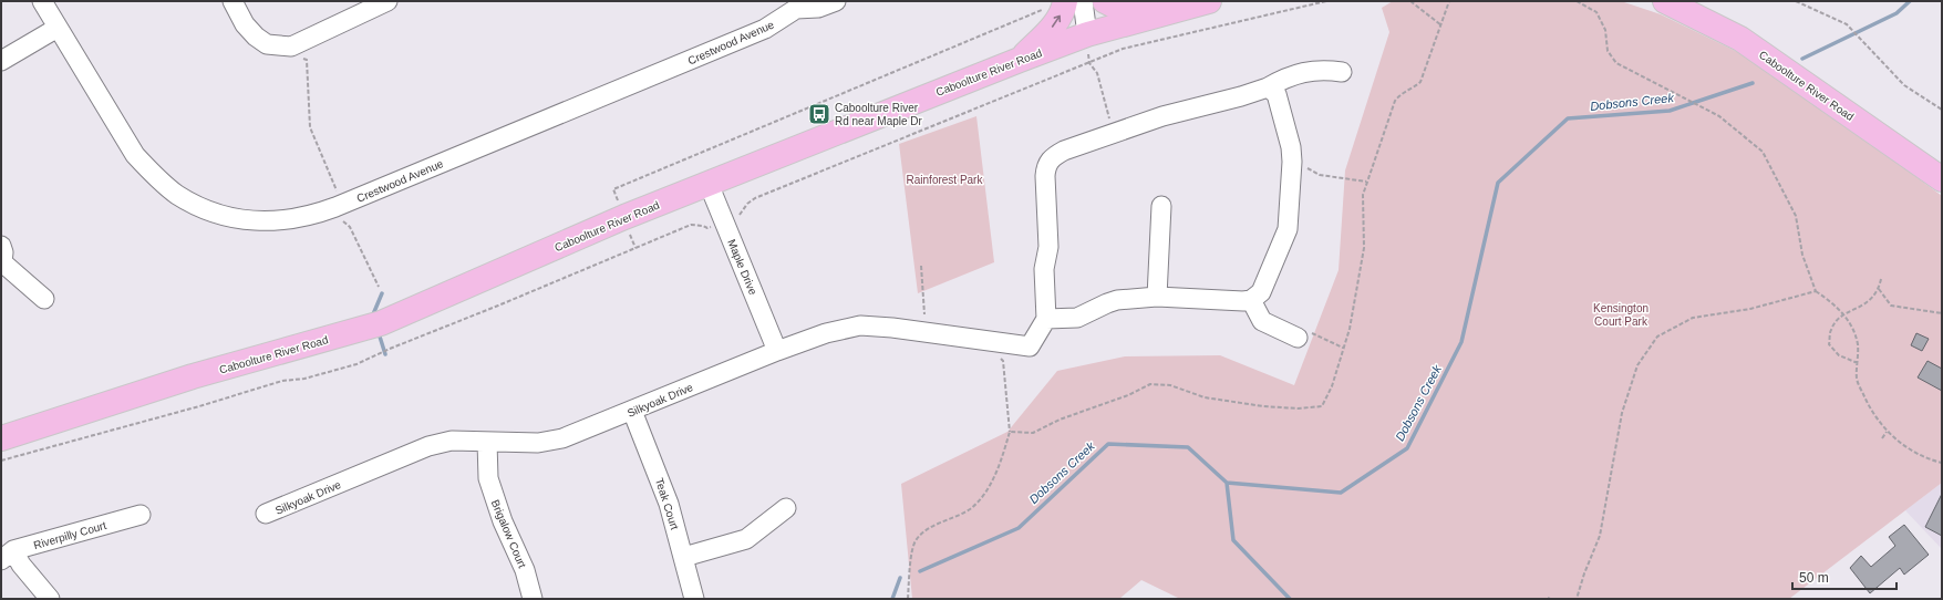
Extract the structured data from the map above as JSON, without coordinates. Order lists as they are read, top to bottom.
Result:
{
  "streets": {
    "main road": ["Caboolture River Road"],
    "street": [
      "Crestwood Avenue",
      "Maple Drive",
      "Silkyoak Drive",
      "Teak Court",
      "Brigalow Court",
      "Riverpilly Court"
    ]
  },
  "crossings": [
    ["Caboolture River Road", "Maple Drive"],
    ["Maple Drive", "Silkyoak Drive"],
    ["Silkyoak Drive", "Teak Court"],
    ["Silkyoak Drive", "Brigalow Court"]
  ],
  "water": ["Dobsons Creek"],
  "parks": ["Rainforest Park", "Kensington Court Park"],
  "places": {
    "bus stop": ["Caboolture River Rd near Maple Dr"]
  },
  "scale_bar": "50 m"
}
